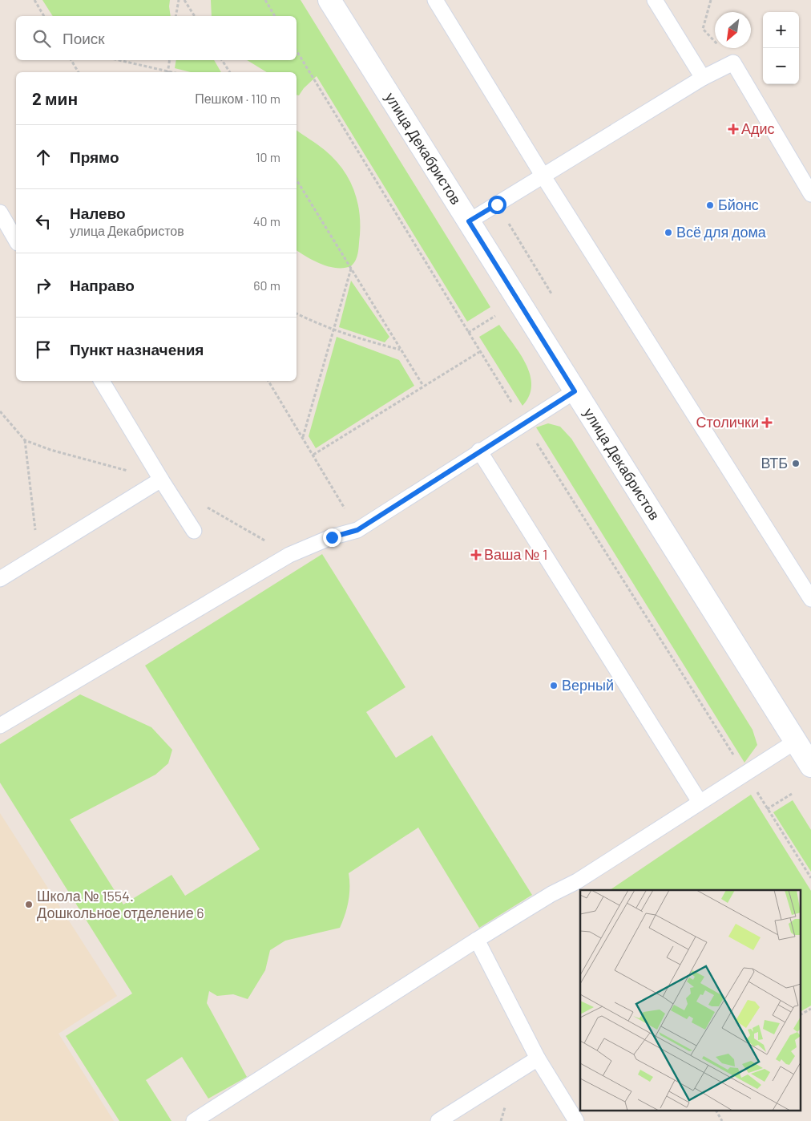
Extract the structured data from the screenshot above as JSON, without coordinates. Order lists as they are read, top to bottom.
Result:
{
  "streets": {
    "main road": ["улица Декабристов"]
  },
  "places": {
    "health": ["Адис", "Столички", "Ваша № 1"],
    "other": [
      "Бйонс",
      "Всё для дома",
      "ВТБ",
      "Верный",
      "Школа № 1554. Дошкольное отделение 6"
    ]
  },
  "north": "bottom left",
  "page": {
    "map_buttons": ["+", "−"],
    "search": "Поиск",
    "heading": ["2 мин", "Пешком · 110 m"],
    "list": [
      ["Прямо", "10 m"],
      ["Налево", "улица Декабристов", "40 m"],
      ["Направо", "60 m"],
      "Пункт назначения"
    ]
  }
}
